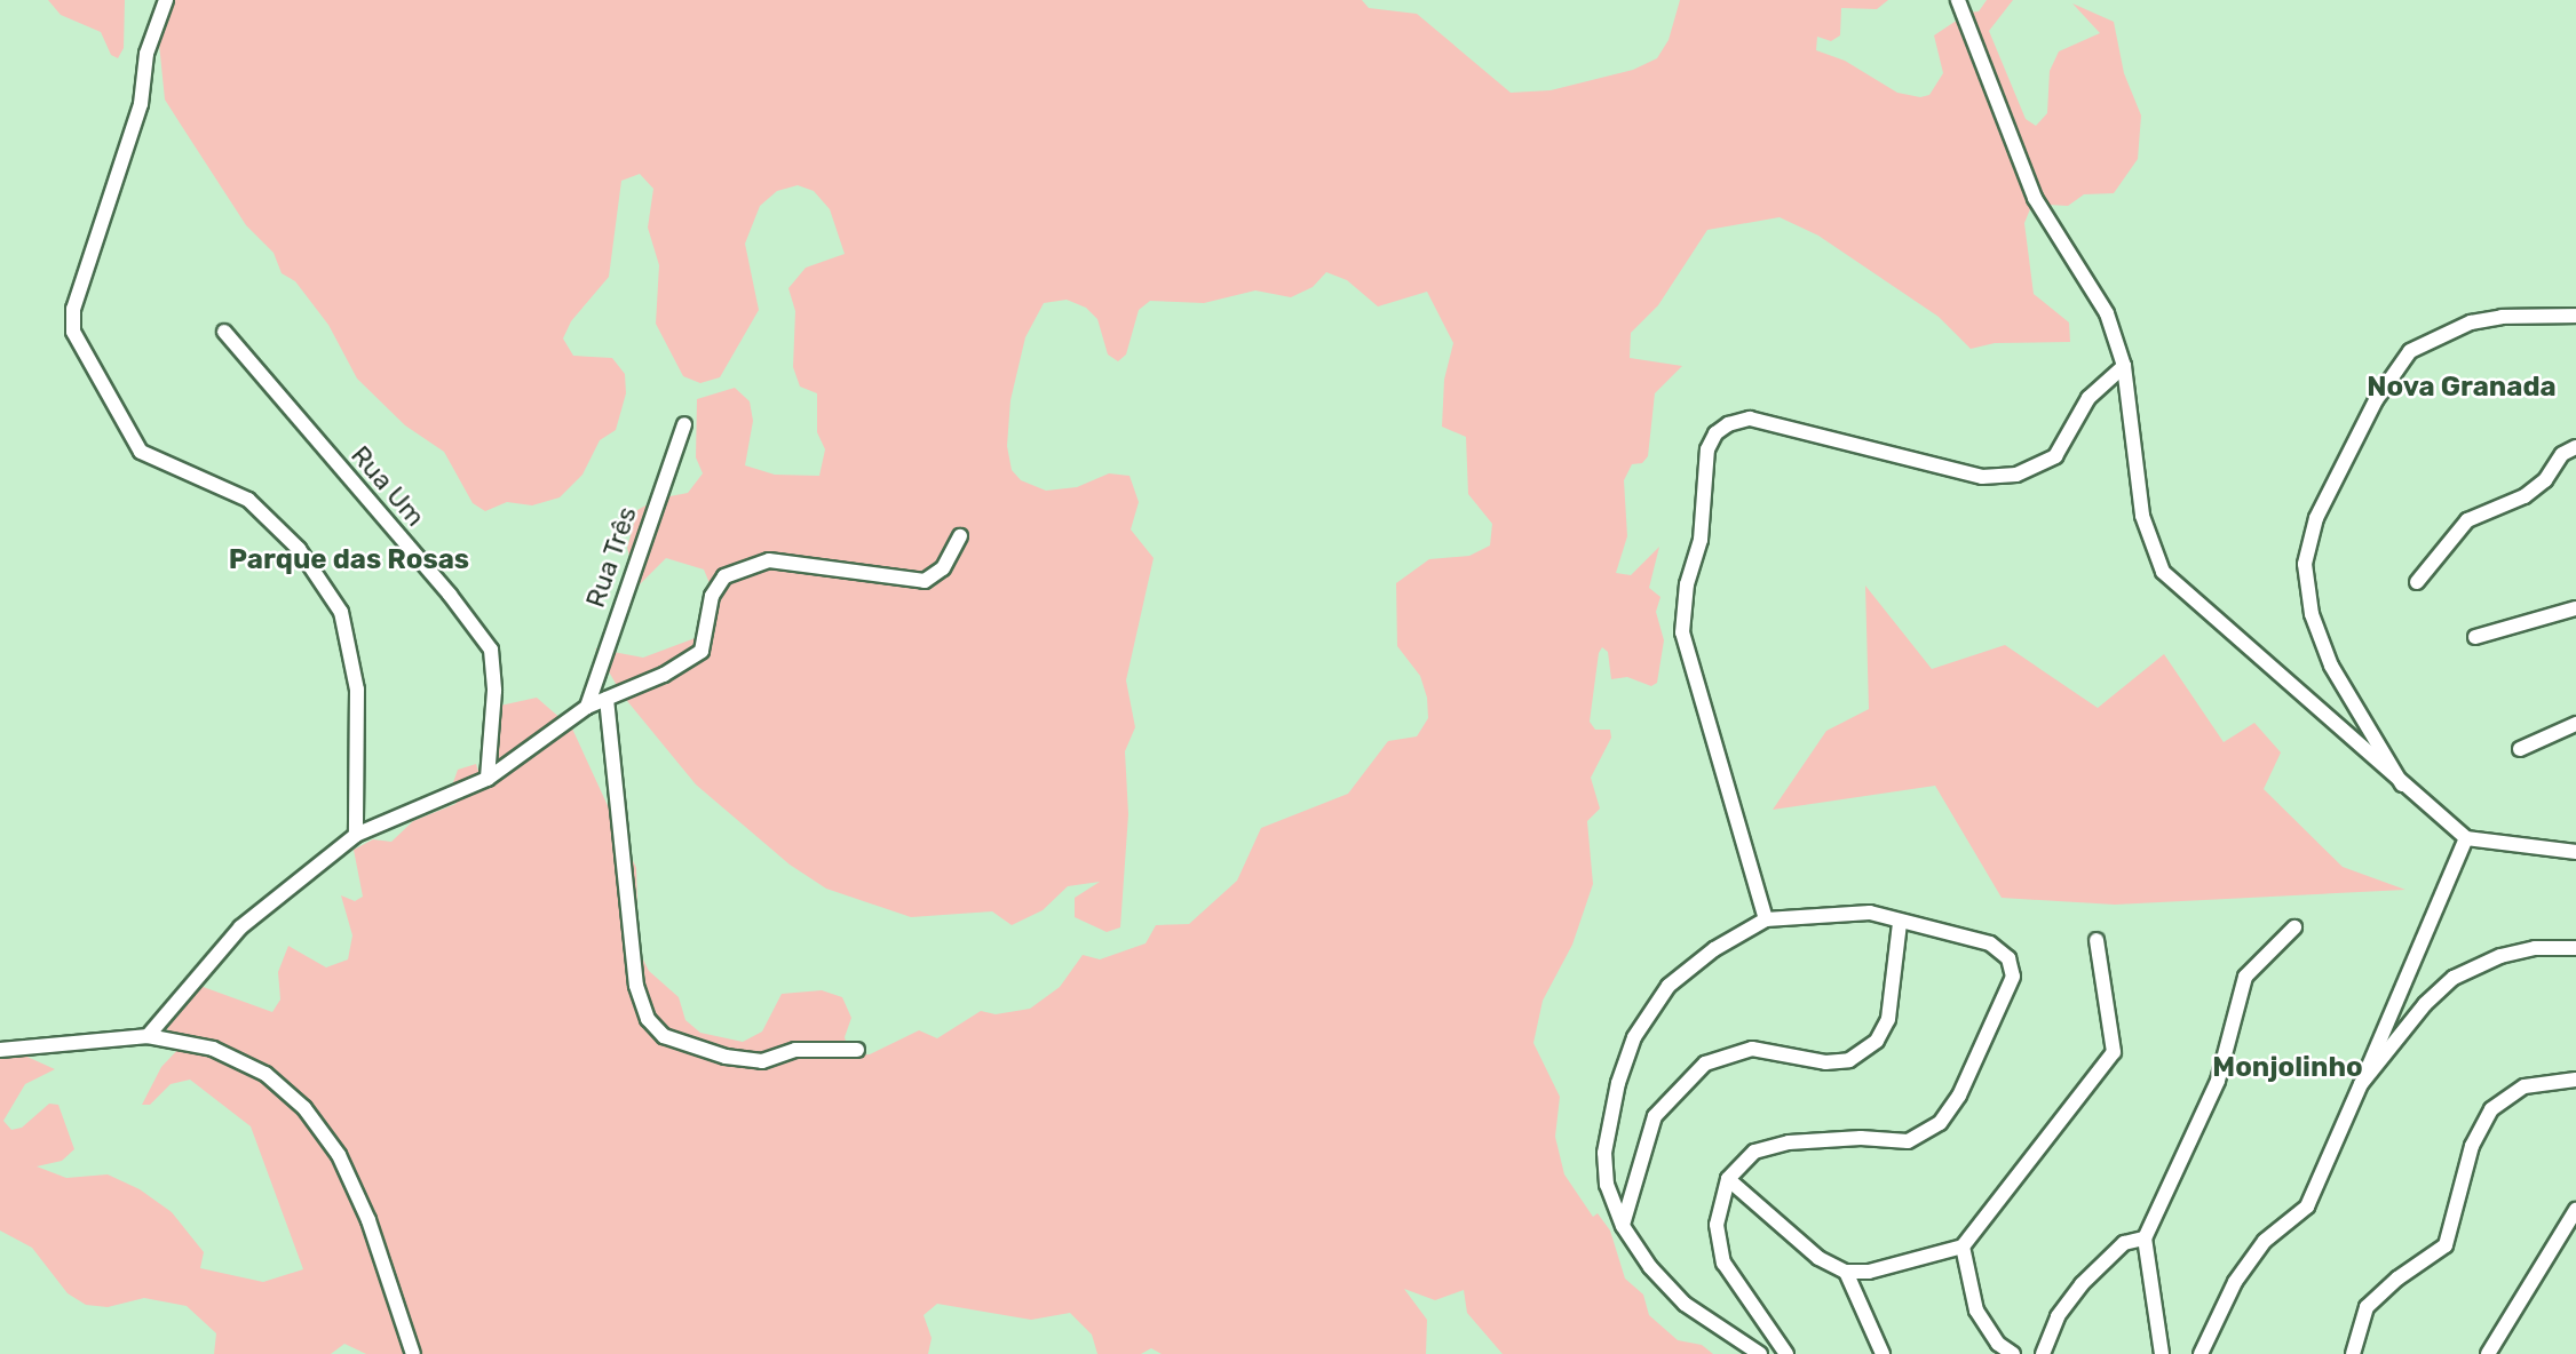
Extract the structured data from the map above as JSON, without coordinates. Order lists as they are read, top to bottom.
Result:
{
  "streets": {
    "street": ["Rua Um", "Rua Três"]
  },
  "districts": ["Nova Granada", "Parque das Rosas", "Monjolinho"]
}
